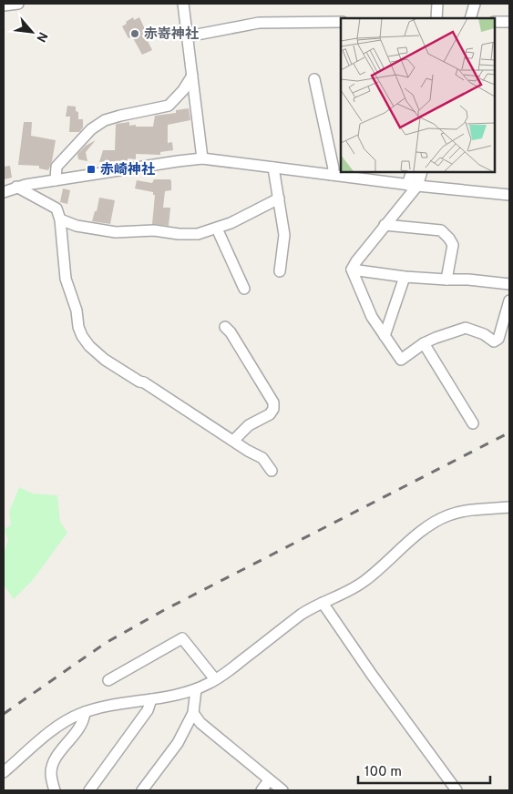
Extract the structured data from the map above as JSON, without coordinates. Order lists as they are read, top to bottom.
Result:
{
  "places": {
    "other": ["赤嵜神社"],
    "transit": ["赤崎神社"]
  },
  "scale_bar": "100 m",
  "north": "bottom right"
}
